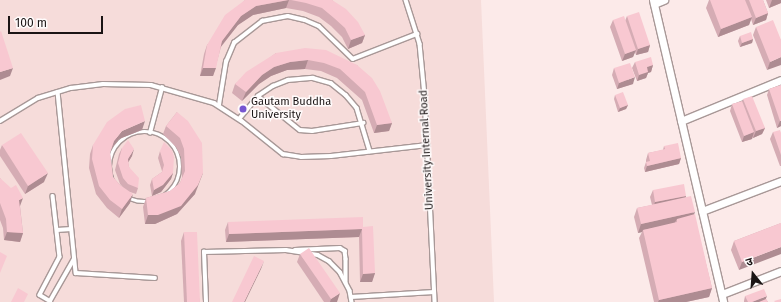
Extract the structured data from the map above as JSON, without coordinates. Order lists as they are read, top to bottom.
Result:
{
  "streets": {
    "lane": ["University Internal Road"]
  },
  "places": ["Gautam Buddha University"],
  "scale_bar": "100 m",
  "north": "top"
}
